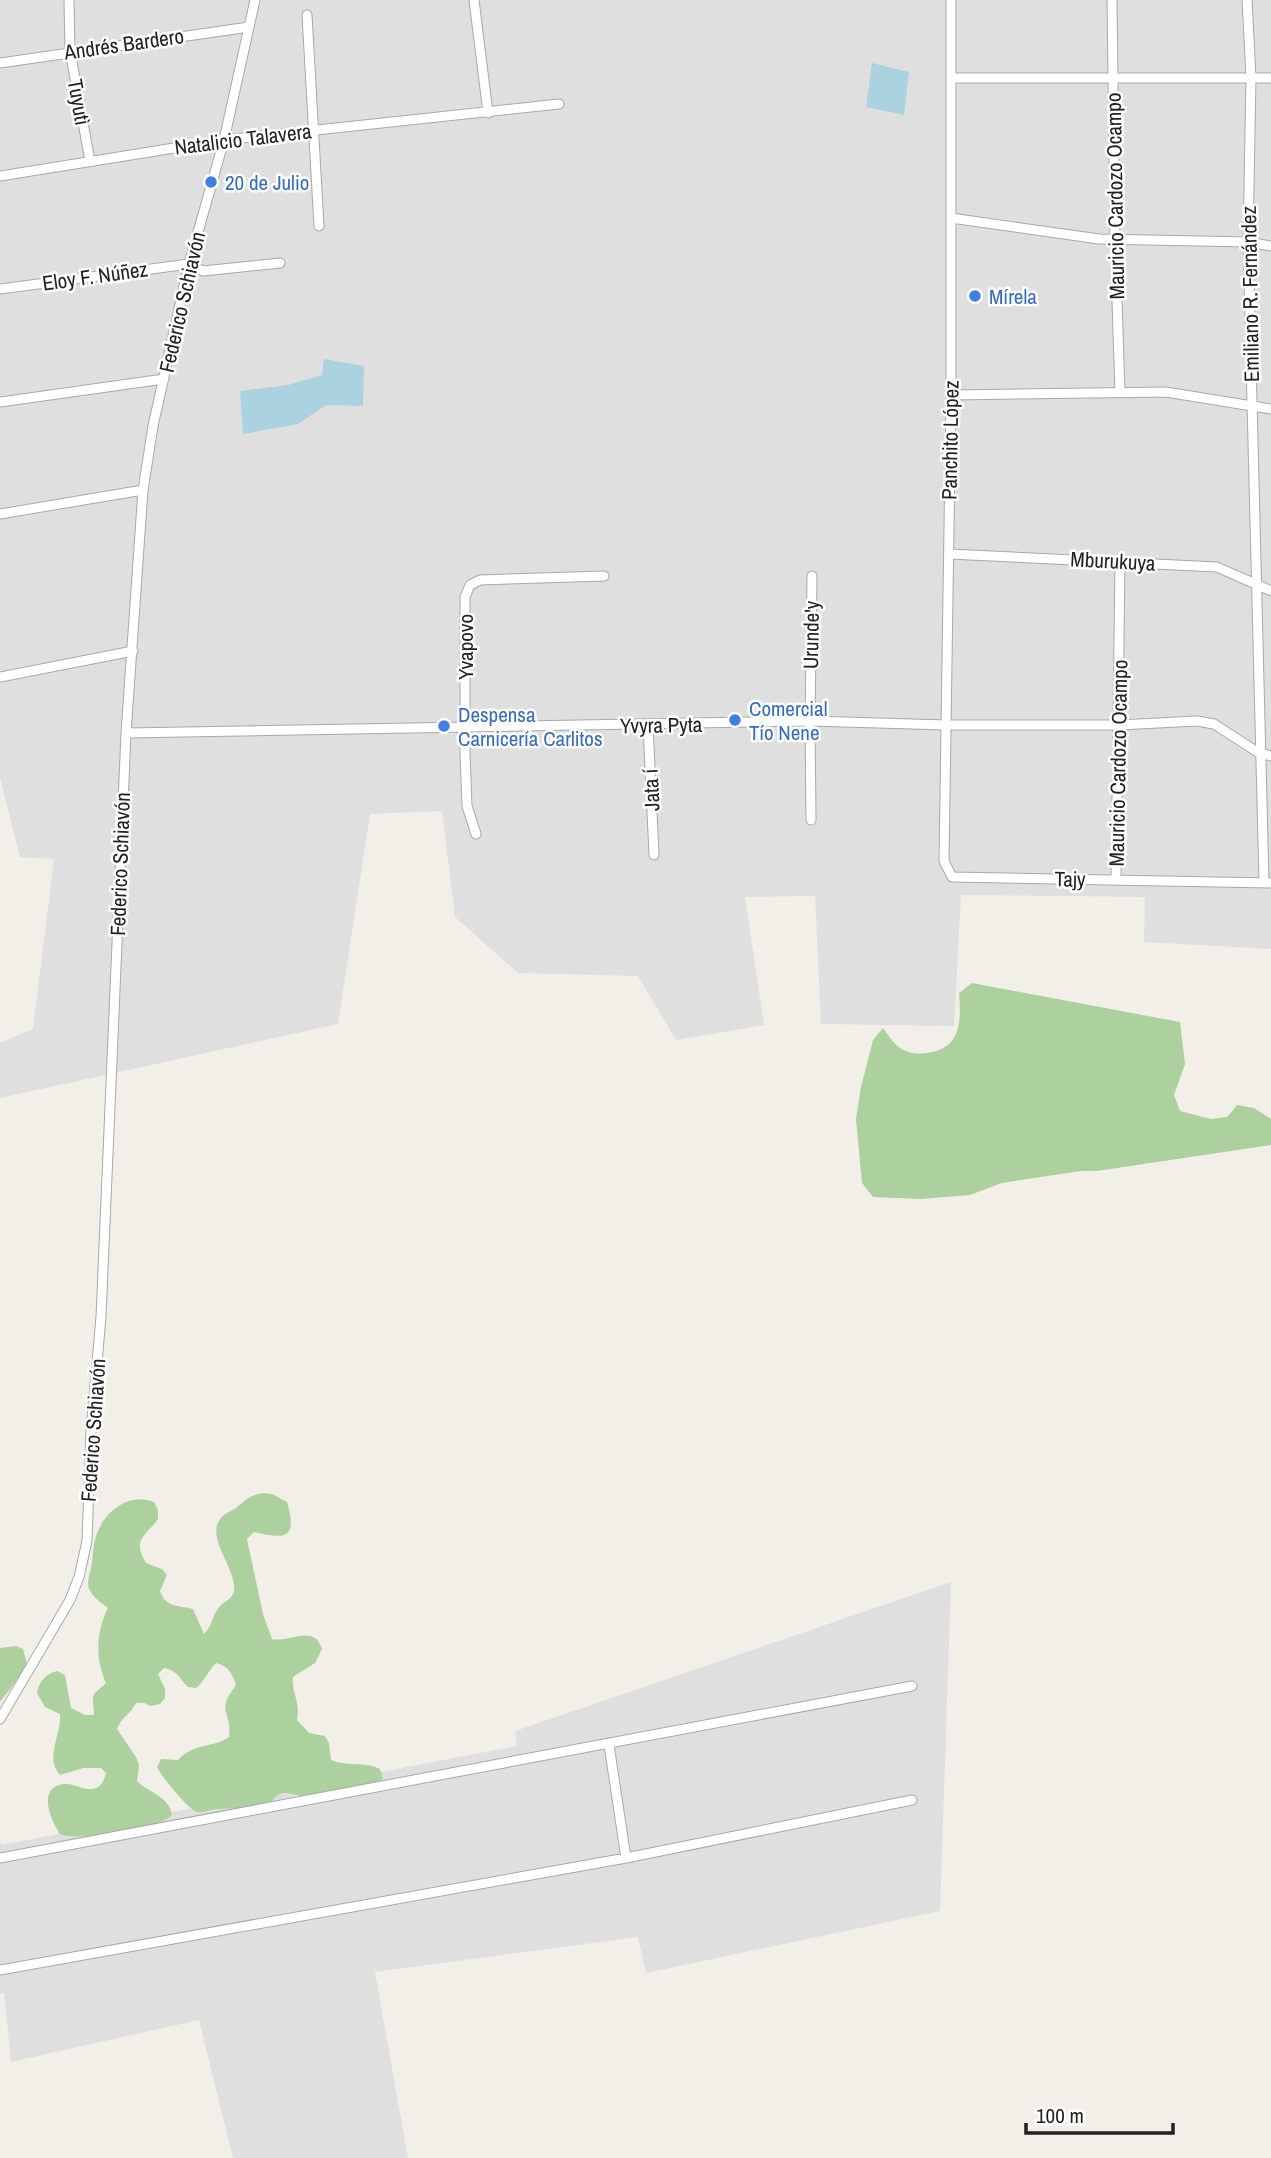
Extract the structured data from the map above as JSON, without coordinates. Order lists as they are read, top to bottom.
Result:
{
  "streets": {
    "street": [
      "Andrés Bardero",
      "Tuyutì",
      "Natalicio Talavera",
      "Mauricio Cardozo Ocampo",
      "Eloy F. Núñez",
      "Emiliano R. Fernández",
      "Federico Schiavón",
      "Panchito López",
      "Mburukuya",
      "Urunde'y",
      "Yvapovo",
      "Yvyra Pyta",
      "Jata í",
      "Tajy"
    ]
  },
  "crossings": [
    ["Andrés Bardero", "Tuyutì"],
    ["Andrés Bardero", "Federico Schiavón"],
    ["Tuyutì", "Natalicio Talavera"],
    ["Natalicio Talavera", "Federico Schiavón"],
    ["Mauricio Cardozo Ocampo", "Mburukuya"],
    ["Mauricio Cardozo Ocampo", "Yvyra Pyta"],
    ["Mauricio Cardozo Ocampo", "Tajy"],
    ["Eloy F. Núñez", "Federico Schiavón"],
    ["Emiliano R. Fernández", "Mburukuya"],
    ["Emiliano R. Fernández", "Yvyra Pyta"],
    ["Emiliano R. Fernández", "Tajy"],
    ["Federico Schiavón", "Yvyra Pyta"],
    ["Panchito López", "Mburukuya"],
    ["Panchito López", "Yvyra Pyta"],
    ["Panchito López", "Tajy"],
    ["Urunde'y", "Yvyra Pyta"],
    ["Yvapovo", "Yvyra Pyta"],
    ["Yvyra Pyta", "Jata í"]
  ],
  "places": [
    "20 de Julio",
    "Mírela",
    "Comercial Tío Nene",
    "Despensa Carnicería Carlitos"
  ],
  "scale_bar": "100 m"
}
